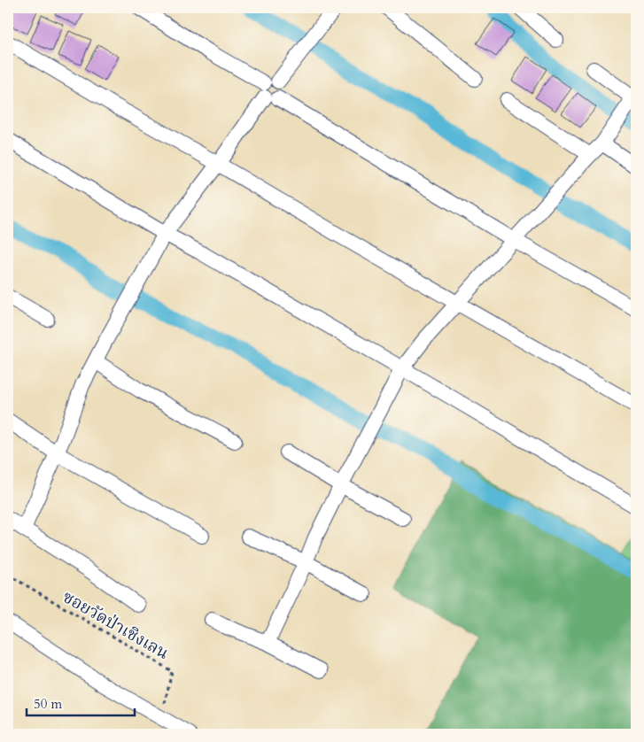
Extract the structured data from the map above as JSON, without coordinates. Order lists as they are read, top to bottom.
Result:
{
  "streets": {
    "path": ["ซอยวัดป่าเชิงเลน"]
  },
  "scale_bar": "50 m"
}
